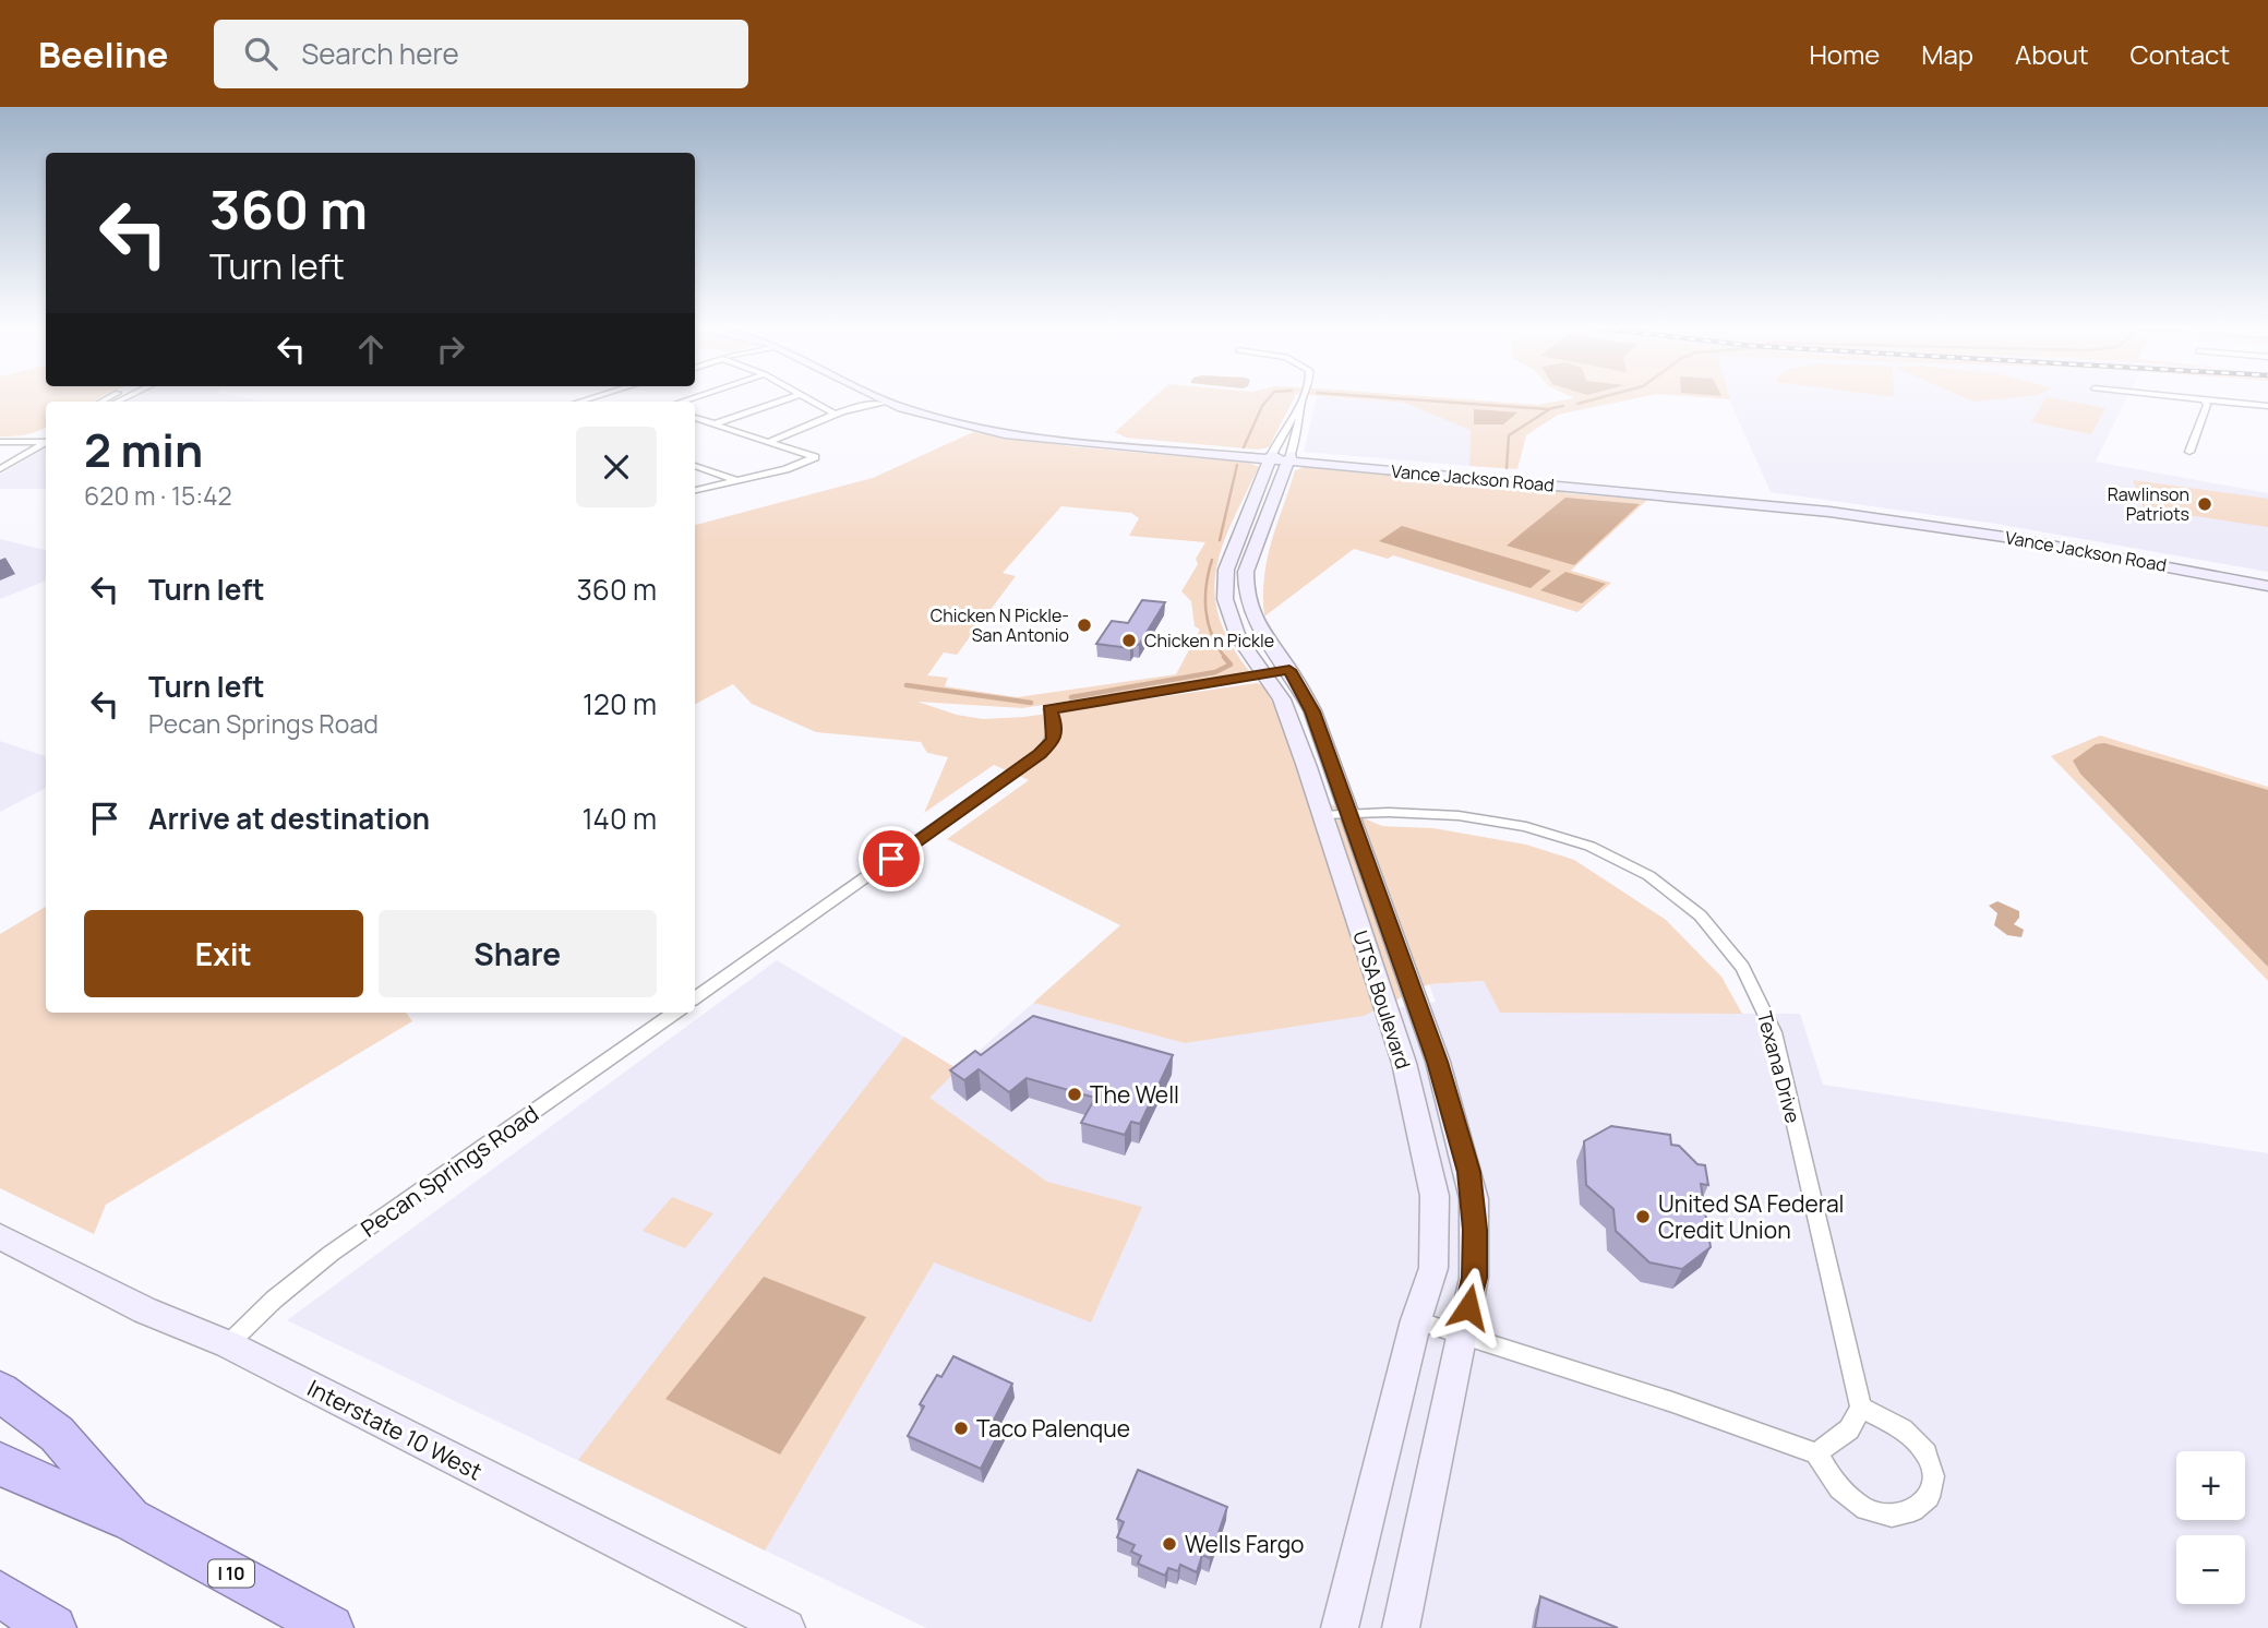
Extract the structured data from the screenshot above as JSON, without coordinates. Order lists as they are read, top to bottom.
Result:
{
  "streets": {
    "highway": ["I 10"],
    "main road": ["Vance Jackson Road", "UTSA Boulevard", "Interstate 10 West"],
    "street": ["Texana Drive", "Pecan Springs Road"]
  },
  "crossings": [
    ["Vance Jackson Road", "UTSA Boulevard"],
    ["UTSA Boulevard", "Texana Drive"],
    ["Pecan Springs Road", "Interstate 10 West"]
  ],
  "places": [
    "Rawlinson Patriots",
    "Chicken N Pickle- San Antonio",
    "Chicken n Pickle",
    "The Well",
    "United SA Federal Credit Union",
    "Taco Palenque",
    "Wells Fargo"
  ],
  "page": {
    "header": "Beeline",
    "search": "Search here",
    "nav": [
      "Home",
      "Map",
      "About",
      "Contact"
    ],
    "turn": ["360 m", "Turn left"],
    "heading": ["2 min", "620 m · 15:42"],
    "list": [
      {
        "name": "Turn left",
        "value": "360 m"
      },
      {
        "name": "Turn left",
        "note": "Pecan Springs Road",
        "value": "120 m"
      },
      {
        "name": "Arrive at destination",
        "value": "140 m"
      }
    ],
    "buttons": ["Exit", "Share"],
    "map_buttons": ["+", "−"]
  }
}
